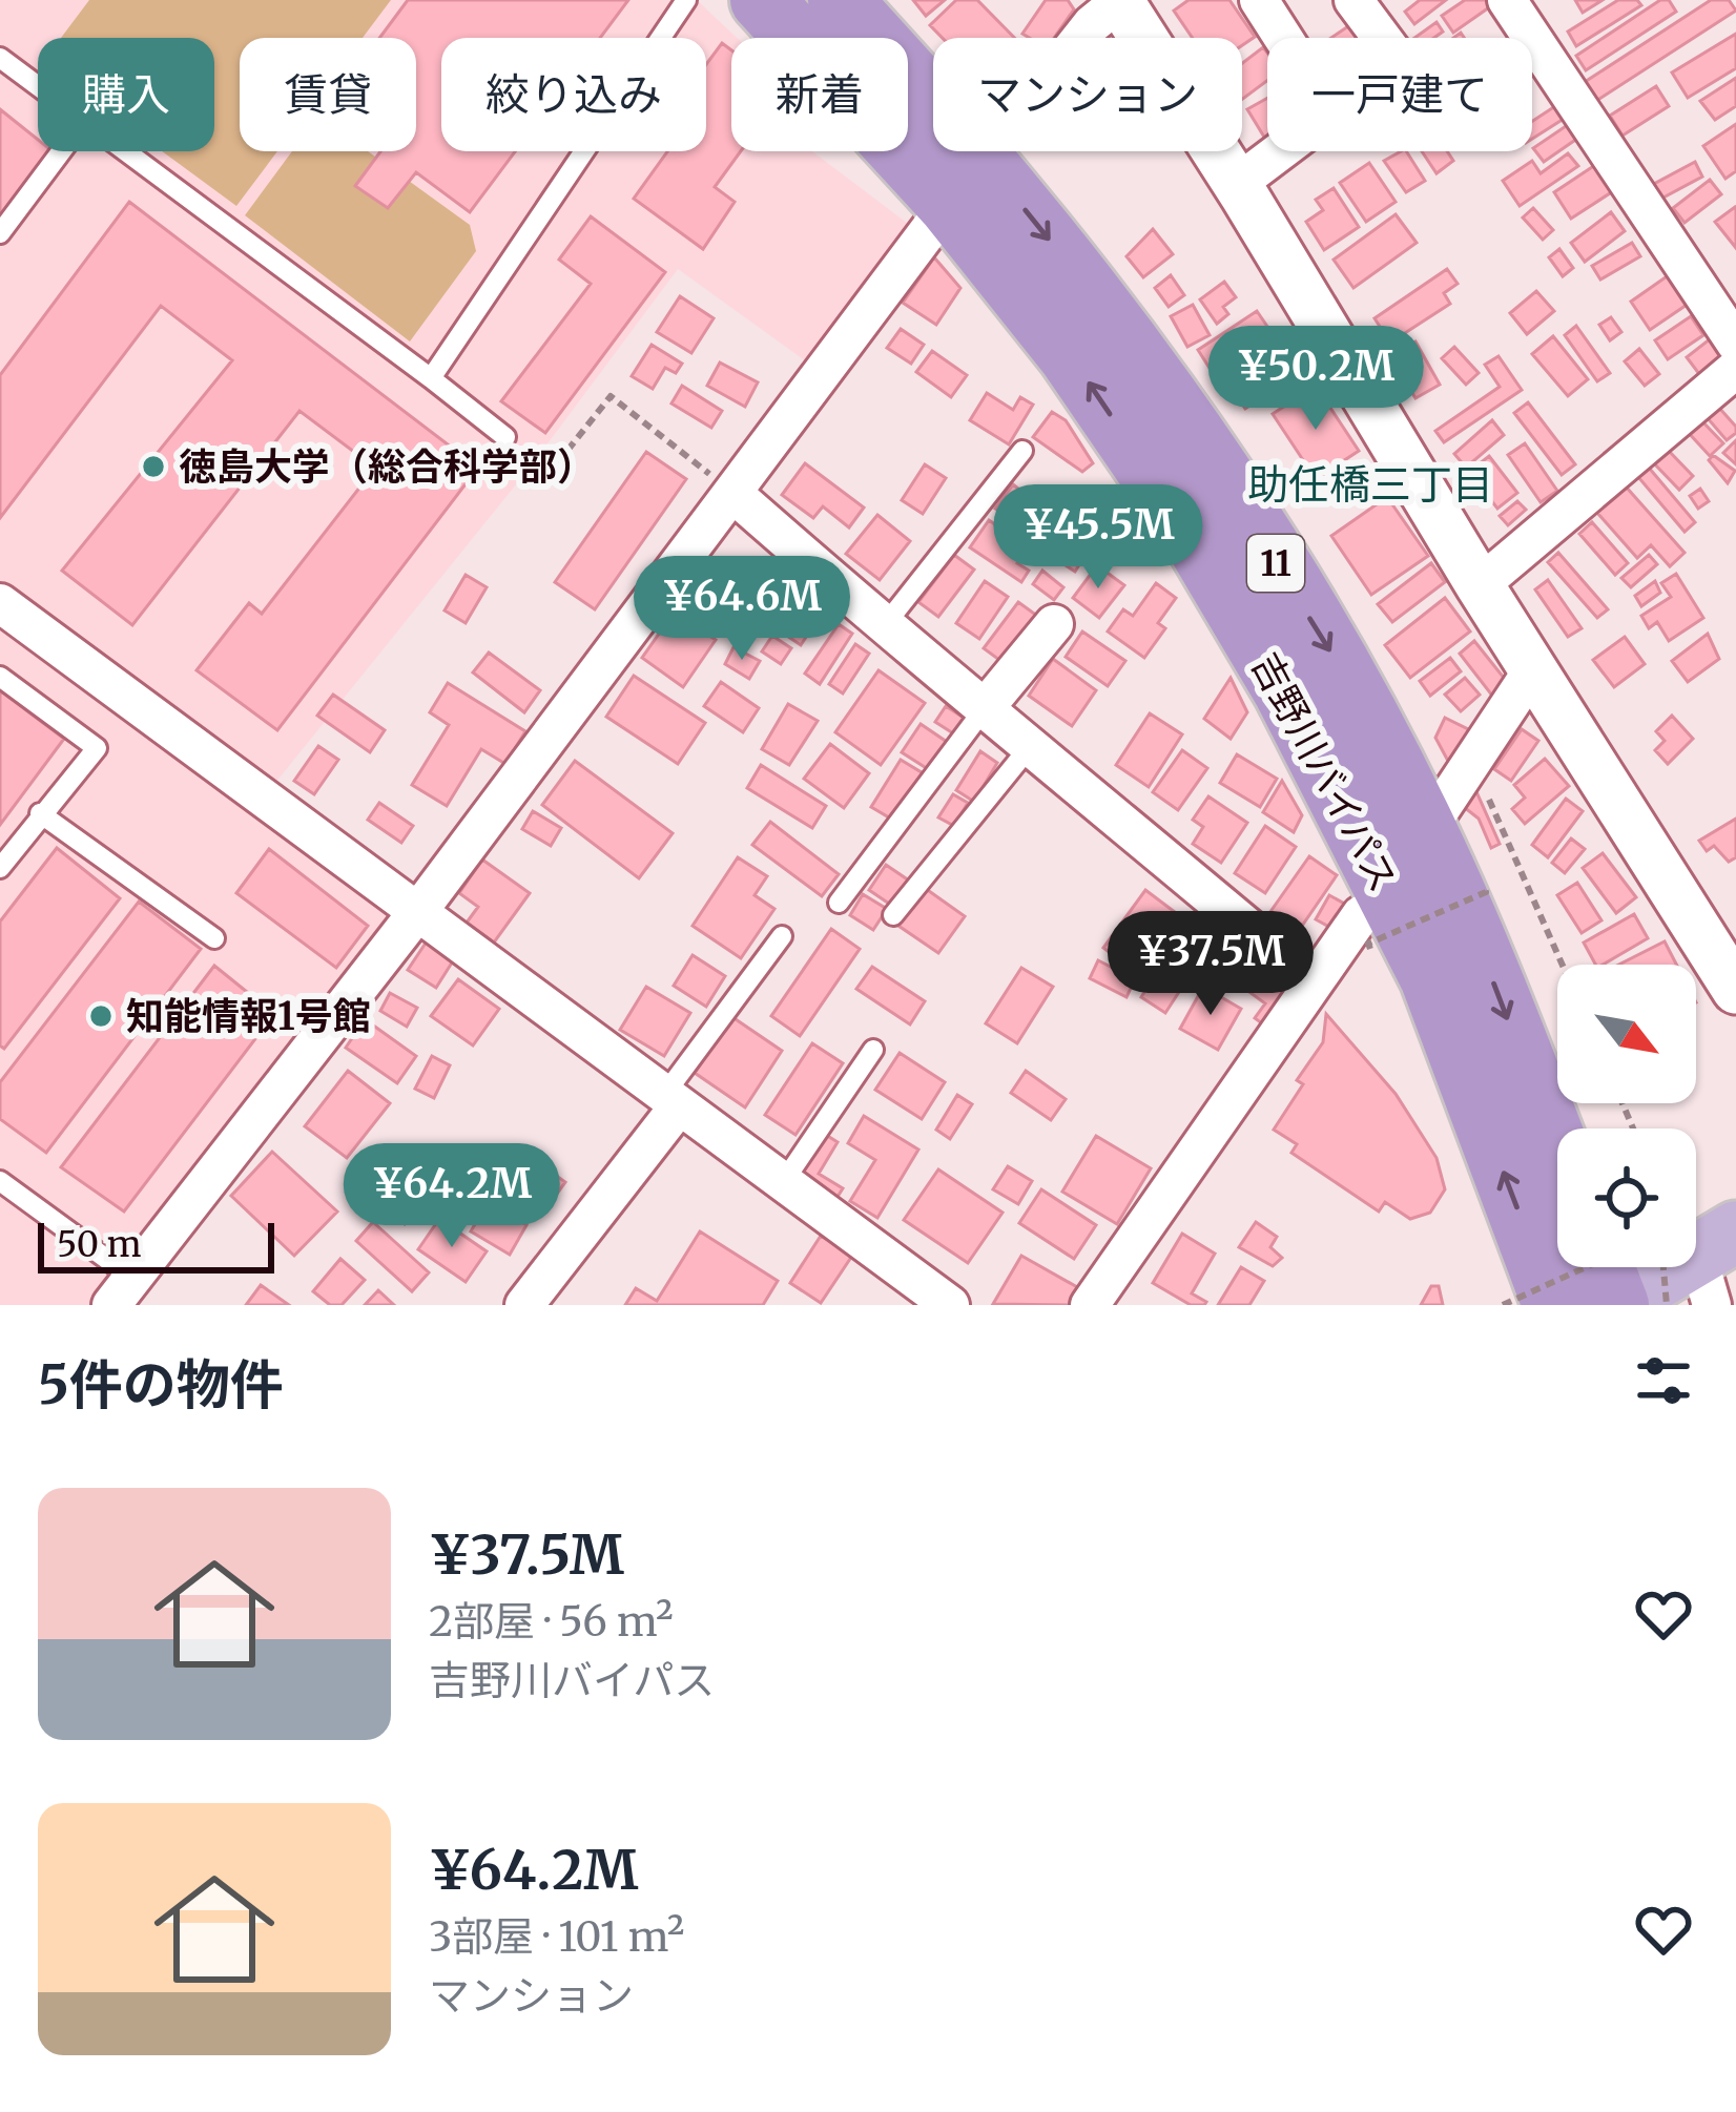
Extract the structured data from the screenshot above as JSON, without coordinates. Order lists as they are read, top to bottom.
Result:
{
  "streets": {
    "highway": ["11", "吉野川バイパス"]
  },
  "districts": ["助任橋三丁目"],
  "places": ["徳島大学（総合科学部）", "知能情報1号館"],
  "scale_bar": "50 m",
  "north": "bottom right",
  "page": {
    "chip": [
      "購入",
      "賃貸",
      "絞り込み",
      "新着",
      "マンション",
      "一戸建て"
    ],
    "price": [
      "¥50.2M",
      "¥45.5M",
      "¥64.6M",
      "¥37.5M",
      "¥64.2M"
    ],
    "scale": "50 m",
    "heading": "5件の物件",
    "list": [
      {
        "name": "¥37.5M",
        "note": "2部屋 · 56 m² · 吉野川バイパス"
      },
      {
        "name": "¥64.2M",
        "note": "3部屋 · 101 m² · マンション"
      }
    ]
  }
}
